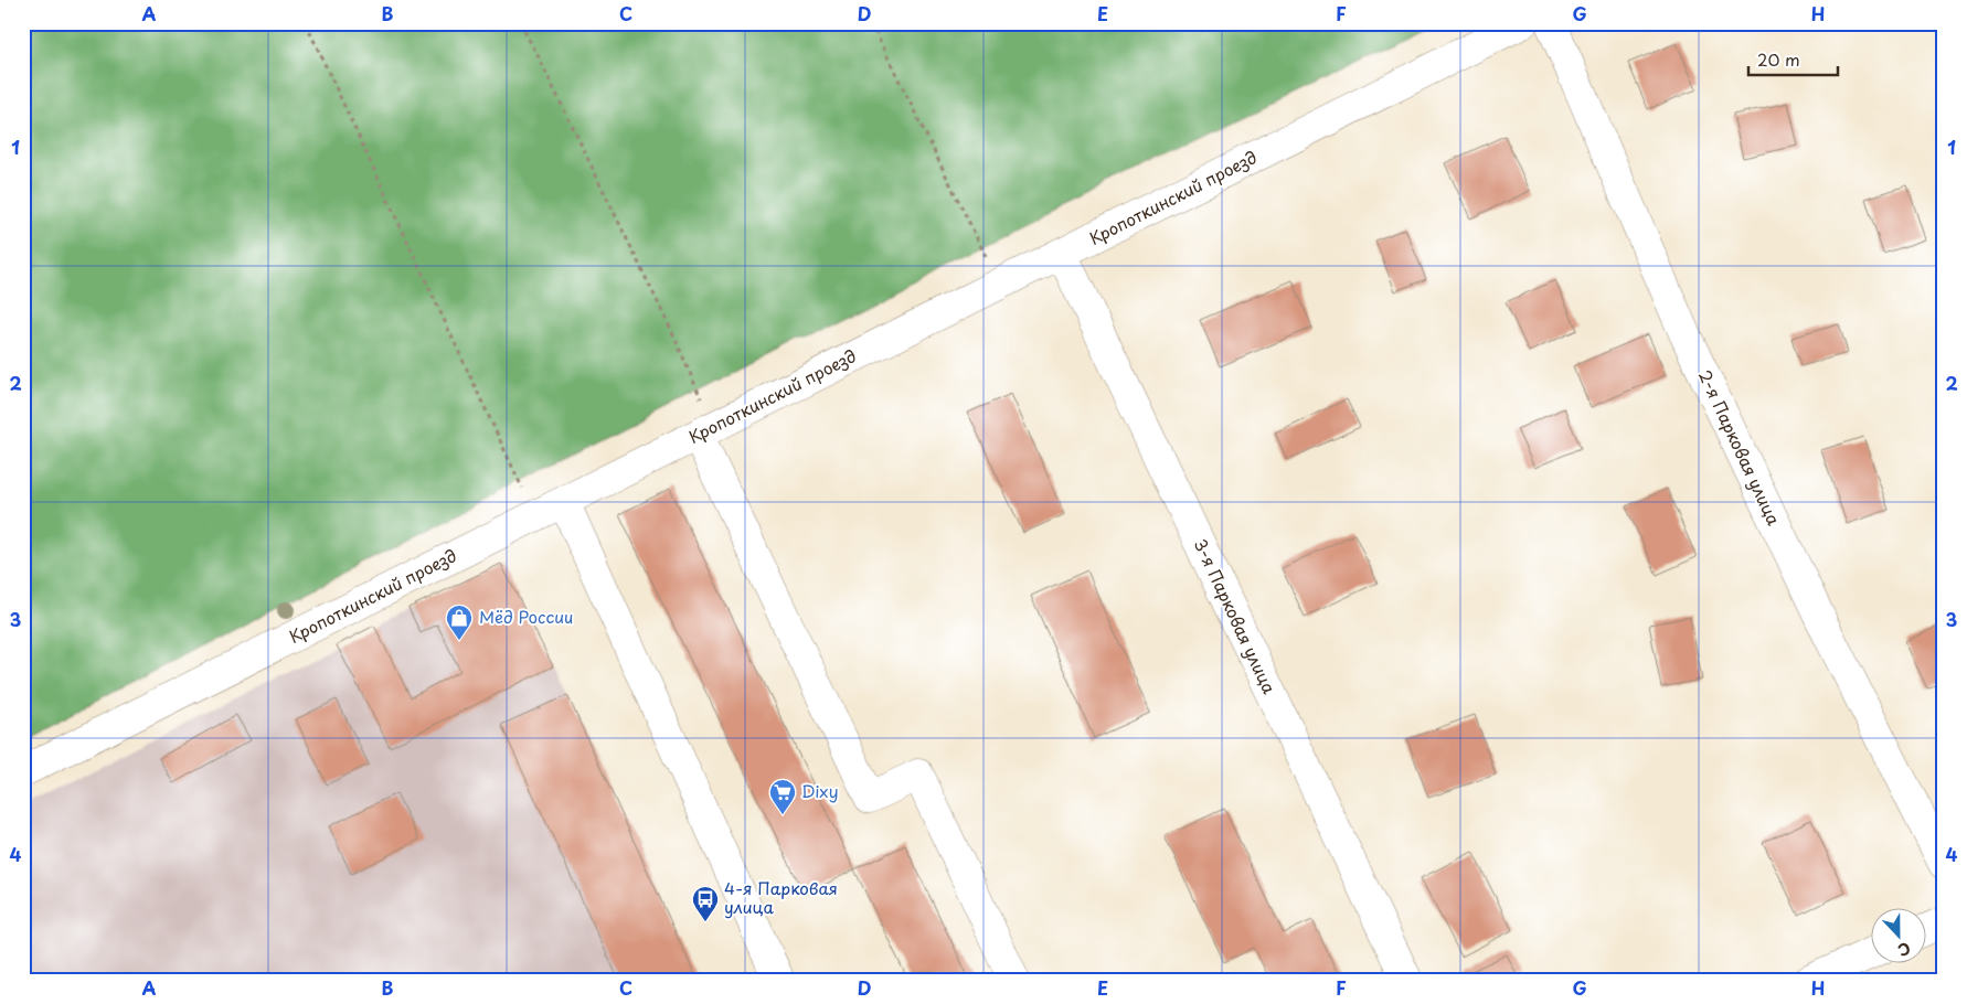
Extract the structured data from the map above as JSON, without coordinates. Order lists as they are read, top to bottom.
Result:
{
  "streets": {
    "street": ["Кропоткинский проезд", "2-я Парковая улица", "3-я Парковая улица"]
  },
  "crossings": [
    ["Кропоткинский проезд", "3-я Парковая улица"]
  ],
  "places": {
    "shop": ["Мёд России"],
    "supermarket": ["Dixy"],
    "bus stop": ["4-я Парковая улица"]
  },
  "scale_bar": "20 m",
  "north": "bottom",
  "grid": {
    "columns": [
      "A",
      "B",
      "C",
      "D",
      "E",
      "F",
      "G",
      "H"
    ],
    "rows": [
      "1",
      "2",
      "3",
      "4"
    ]
  }
}
